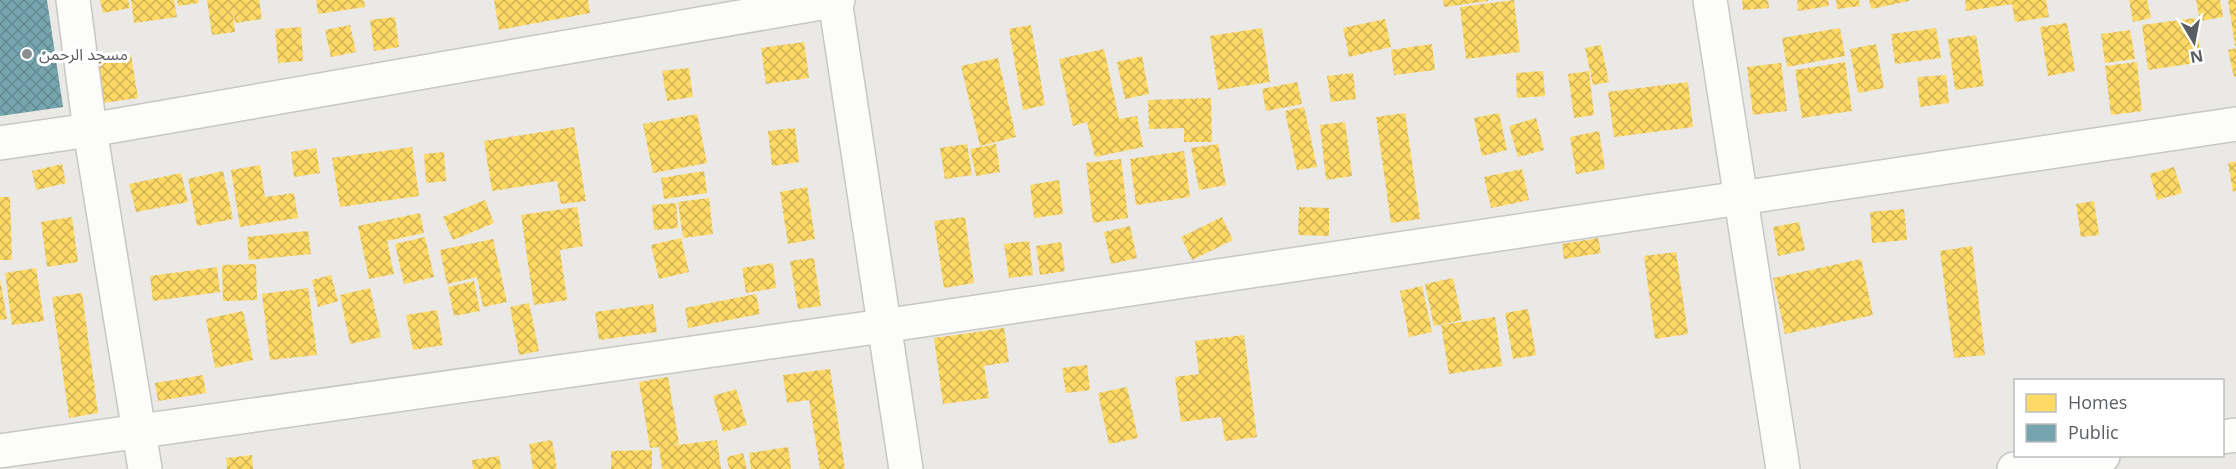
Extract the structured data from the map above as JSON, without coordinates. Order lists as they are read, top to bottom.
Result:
{
  "places": ["مسجد الرحمن"],
  "legend": ["Homes", "Public"],
  "north": "bottom"
}
